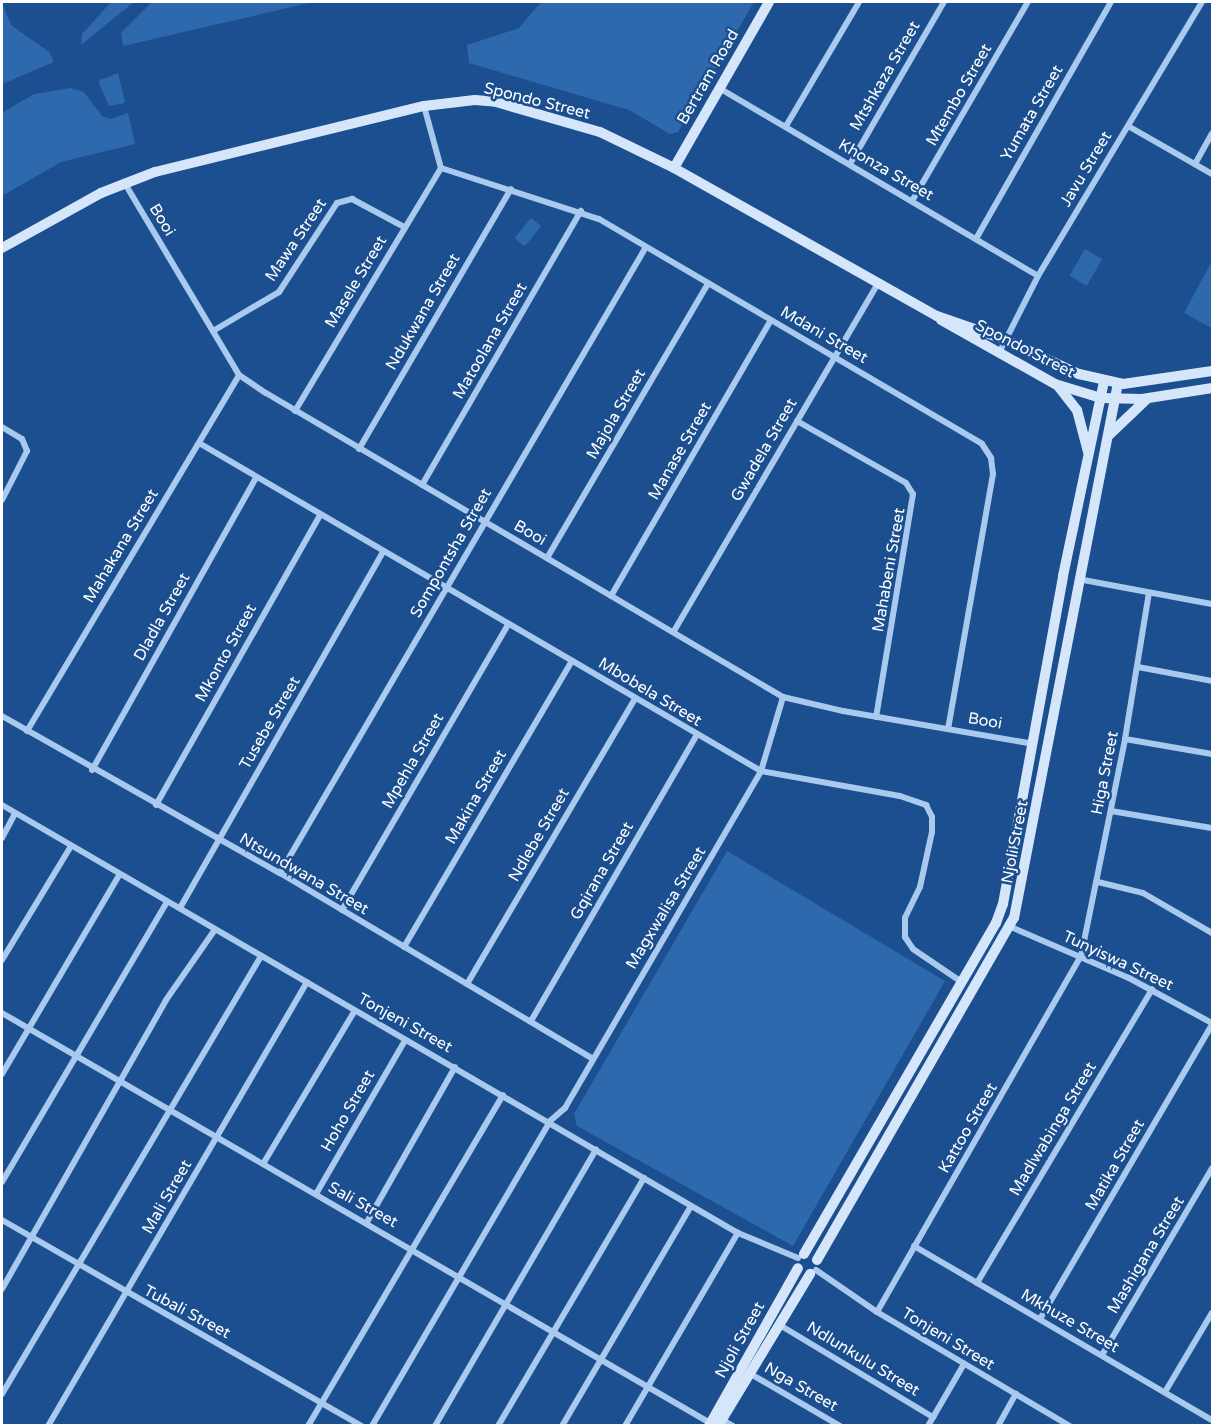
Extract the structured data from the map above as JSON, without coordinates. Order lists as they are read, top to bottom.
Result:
{
  "streets": {
    "main road": ["Bertram Road", "Spondo Street", "Njoli Street"],
    "street": [
      "Mtshkaza Street",
      "Mtembo Street",
      "Yumata Street",
      "Javu Street",
      "Khonza Street",
      "Booi",
      "Mawa Street",
      "Masele Street",
      "Ndukwana Street",
      "Mdani Street",
      "Matoolana Street",
      "Majola Street",
      "Gwadela Street",
      "Manase Street",
      "Mahakana Street",
      "Sompontsha Street",
      "Mahabeni Street",
      "Dladla Street",
      "Mkonto Street",
      "Mbobela Street",
      "Tusebe Street",
      "Mpehla Street",
      "Higa Street",
      "Makina Street",
      "Ndlebe Street",
      "Gqirana Street",
      "Ntsundwana Street",
      "Magxwalisa Street",
      "Tunyiswa Street",
      "Tonjeni Street",
      "Hoho Street",
      "Kattoo Street",
      "Madlwabinga Street",
      "Matika Street",
      "Mali Street",
      "Sali Street",
      "Mashigana Street",
      "Tubali Street",
      "Mkhuze Street",
      "Ndlunkulu Street",
      "Nga Street"
    ]
  },
  "crossings": [
    ["Mtshkaza Street", "Khonza Street"],
    ["Bertram Road", "Spondo Street"],
    ["Bertram Road", "Khonza Street"],
    ["Mtembo Street", "Khonza Street"],
    ["Spondo Street", "Javu Street"],
    ["Spondo Street", "Booi"],
    ["Spondo Street", "Gwadela Street"],
    ["Spondo Street", "Njoli Street"],
    ["Yumata Street", "Khonza Street"],
    ["Javu Street", "Khonza Street"],
    ["Booi", "Mawa Street"],
    ["Booi", "Masele Street"],
    ["Booi", "Ndukwana Street"],
    ["Booi", "Mdani Street"],
    ["Booi", "Matoolana Street"],
    ["Booi", "Majola Street"],
    ["Booi", "Gwadela Street"],
    ["Booi", "Manase Street"],
    ["Booi", "Mahakana Street"],
    ["Booi", "Sompontsha Street"],
    ["Booi", "Mahabeni Street"],
    ["Booi", "Njoli Street"],
    ["Booi", "Magxwalisa Street"],
    ["Mawa Street", "Masele Street"],
    ["Masele Street", "Mdani Street"],
    ["Ndukwana Street", "Mdani Street"],
    ["Mdani Street", "Matoolana Street"],
    ["Mdani Street", "Majola Street"],
    ["Mdani Street", "Gwadela Street"],
    ["Mdani Street", "Manase Street"],
    ["Mdani Street", "Sompontsha Street"],
    ["Gwadela Street", "Mahabeni Street"],
    ["Mahakana Street", "Mbobela Street"],
    ["Mahakana Street", "Ntsundwana Street"],
    ["Sompontsha Street", "Mbobela Street"],
    ["Sompontsha Street", "Ntsundwana Street"],
    ["Dladla Street", "Mbobela Street"],
    ["Dladla Street", "Ntsundwana Street"],
    ["Mkonto Street", "Mbobela Street"],
    ["Mkonto Street", "Ntsundwana Street"],
    ["Mbobela Street", "Tusebe Street"],
    ["Mbobela Street", "Mpehla Street"],
    ["Mbobela Street", "Makina Street"],
    ["Mbobela Street", "Ndlebe Street"],
    ["Mbobela Street", "Njoli Street"],
    ["Mbobela Street", "Gqirana Street"],
    ["Mbobela Street", "Magxwalisa Street"],
    ["Tusebe Street", "Ntsundwana Street"],
    ["Tusebe Street", "Tonjeni Street"],
    ["Mpehla Street", "Ntsundwana Street"],
    ["Higa Street", "Tunyiswa Street"],
    ["Higa Street", "Kattoo Street"],
    ["Makina Street", "Ntsundwana Street"],
    ["Ndlebe Street", "Ntsundwana Street"],
    ["Njoli Street", "Tunyiswa Street"],
    ["Njoli Street", "Tonjeni Street"],
    ["Njoli Street", "Sali Street"],
    ["Njoli Street", "Ndlunkulu Street"],
    ["Njoli Street", "Nga Street"],
    ["Gqirana Street", "Ntsundwana Street"],
    ["Ntsundwana Street", "Magxwalisa Street"],
    ["Magxwalisa Street", "Tonjeni Street"],
    ["Magxwalisa Street", "Sali Street"],
    ["Tunyiswa Street", "Kattoo Street"],
    ["Tunyiswa Street", "Madlwabinga Street"],
    ["Tunyiswa Street", "Matika Street"],
    ["Tonjeni Street", "Hoho Street"],
    ["Tonjeni Street", "Kattoo Street"],
    ["Tonjeni Street", "Mali Street"],
    ["Hoho Street", "Sali Street"],
    ["Kattoo Street", "Mkhuze Street"],
    ["Madlwabinga Street", "Mkhuze Street"],
    ["Matika Street", "Mkhuze Street"],
    ["Mali Street", "Sali Street"],
    ["Mali Street", "Tubali Street"],
    ["Mashigana Street", "Mkhuze Street"]
  ]
}
